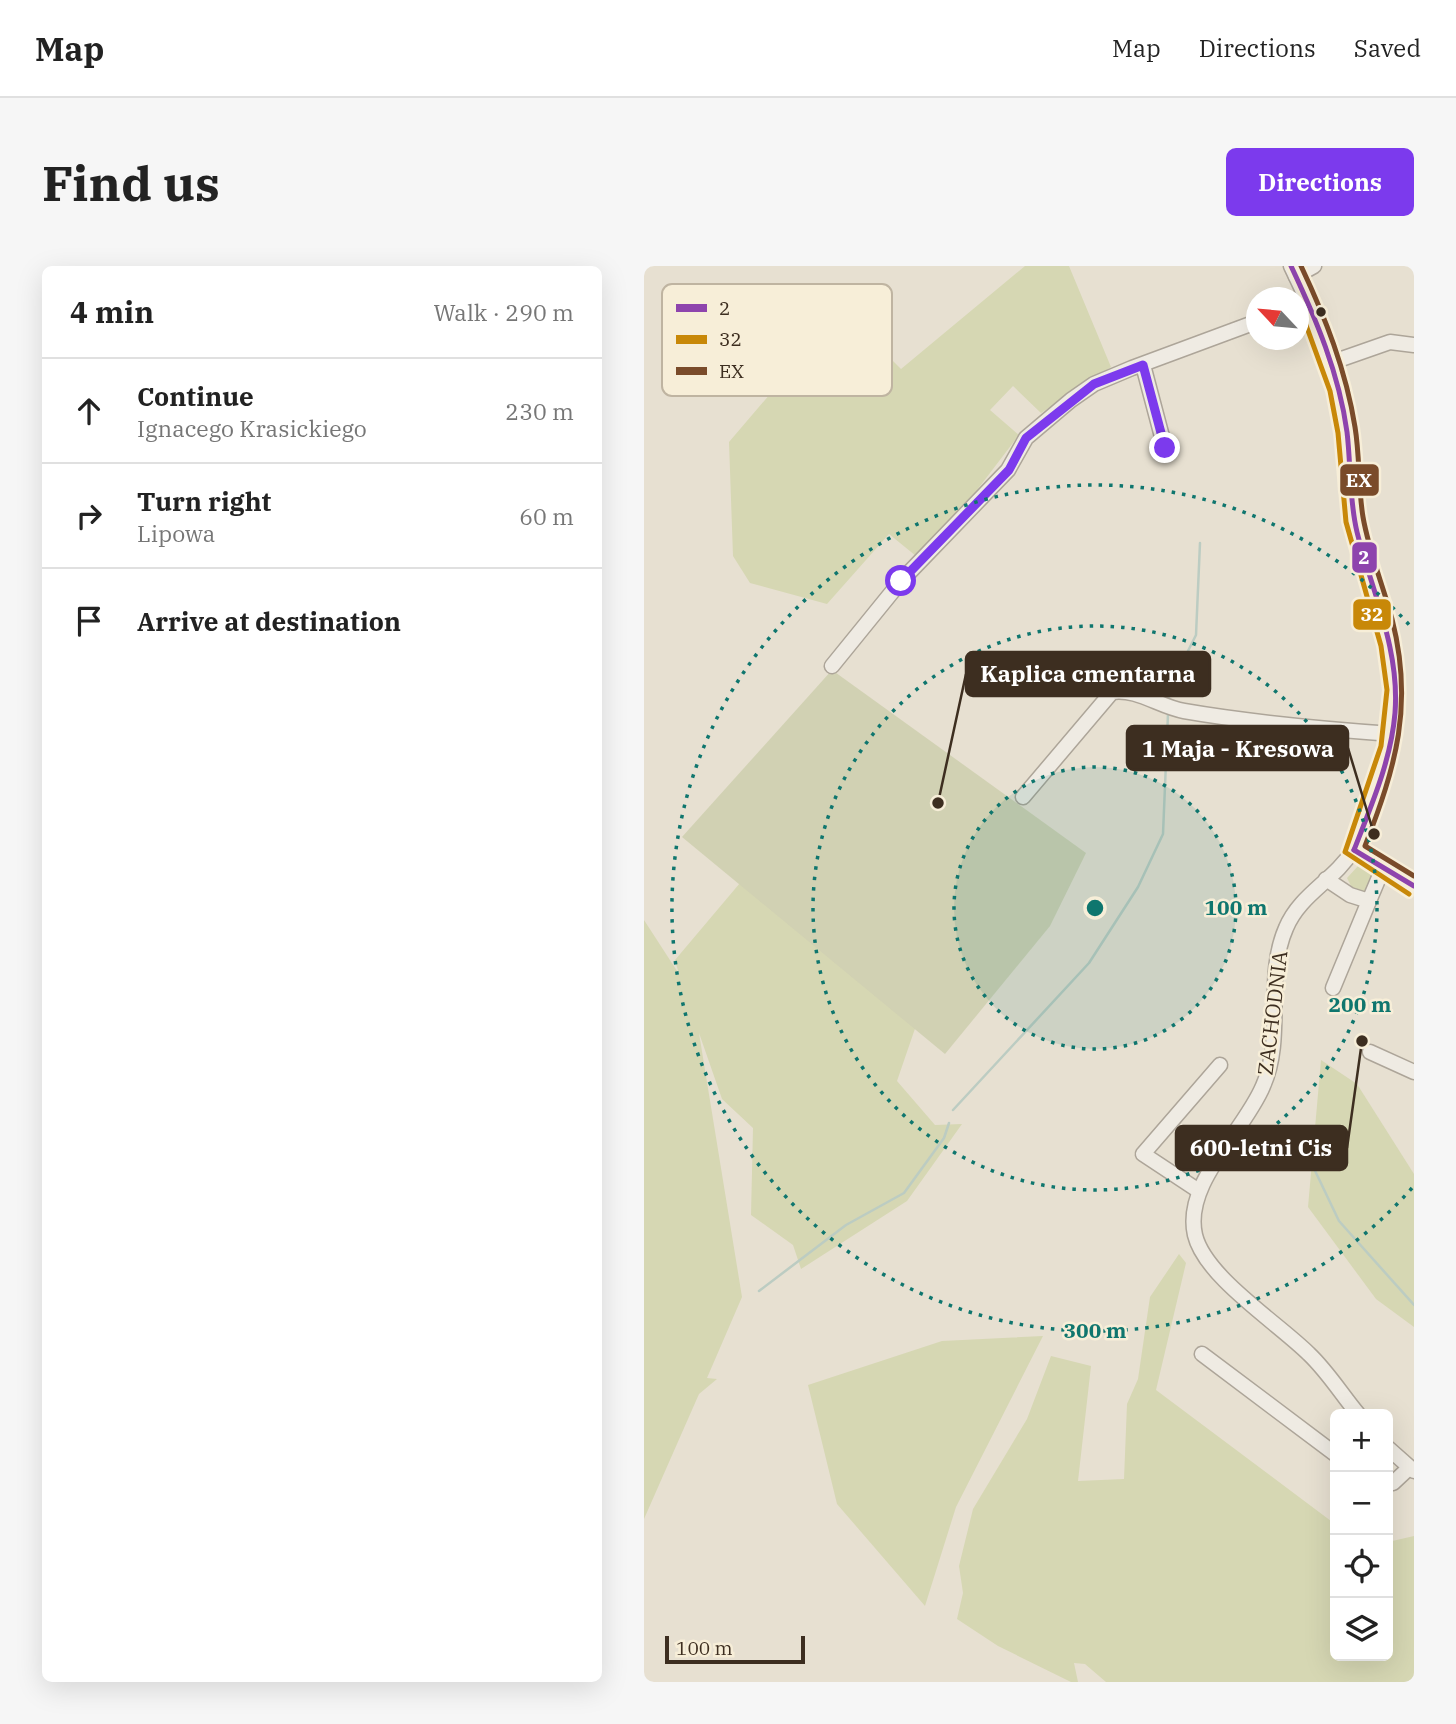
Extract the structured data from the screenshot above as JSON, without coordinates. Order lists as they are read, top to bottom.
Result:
{
  "streets": {
    "street": ["ZACHODNIA"]
  },
  "places": ["Kaplica cmentarna", "1 Maja - Kresowa", "600-letni Cis"],
  "lines": ["transit line 2", "transit line EX", "transit line 32"],
  "legend": ["2", "32", "EX"],
  "scale_bar": "100 m",
  "north": "top left",
  "page": {
    "header": "Map",
    "nav": ["Map", "Directions", "Saved"],
    "buttons": "Directions",
    "title": "Find us",
    "heading": ["4 min", "Walk · 290 m"],
    "list": [
      ["Continue", "Ignacego Krasickiego", "230 m"],
      ["Turn right", "Lipowa", "60 m"],
      "Arrive at destination"
    ],
    "map_buttons": ["+", "−"],
    "scale": "100 m"
  },
  "rings": ["100 m", "200 m", "300 m"]
}
